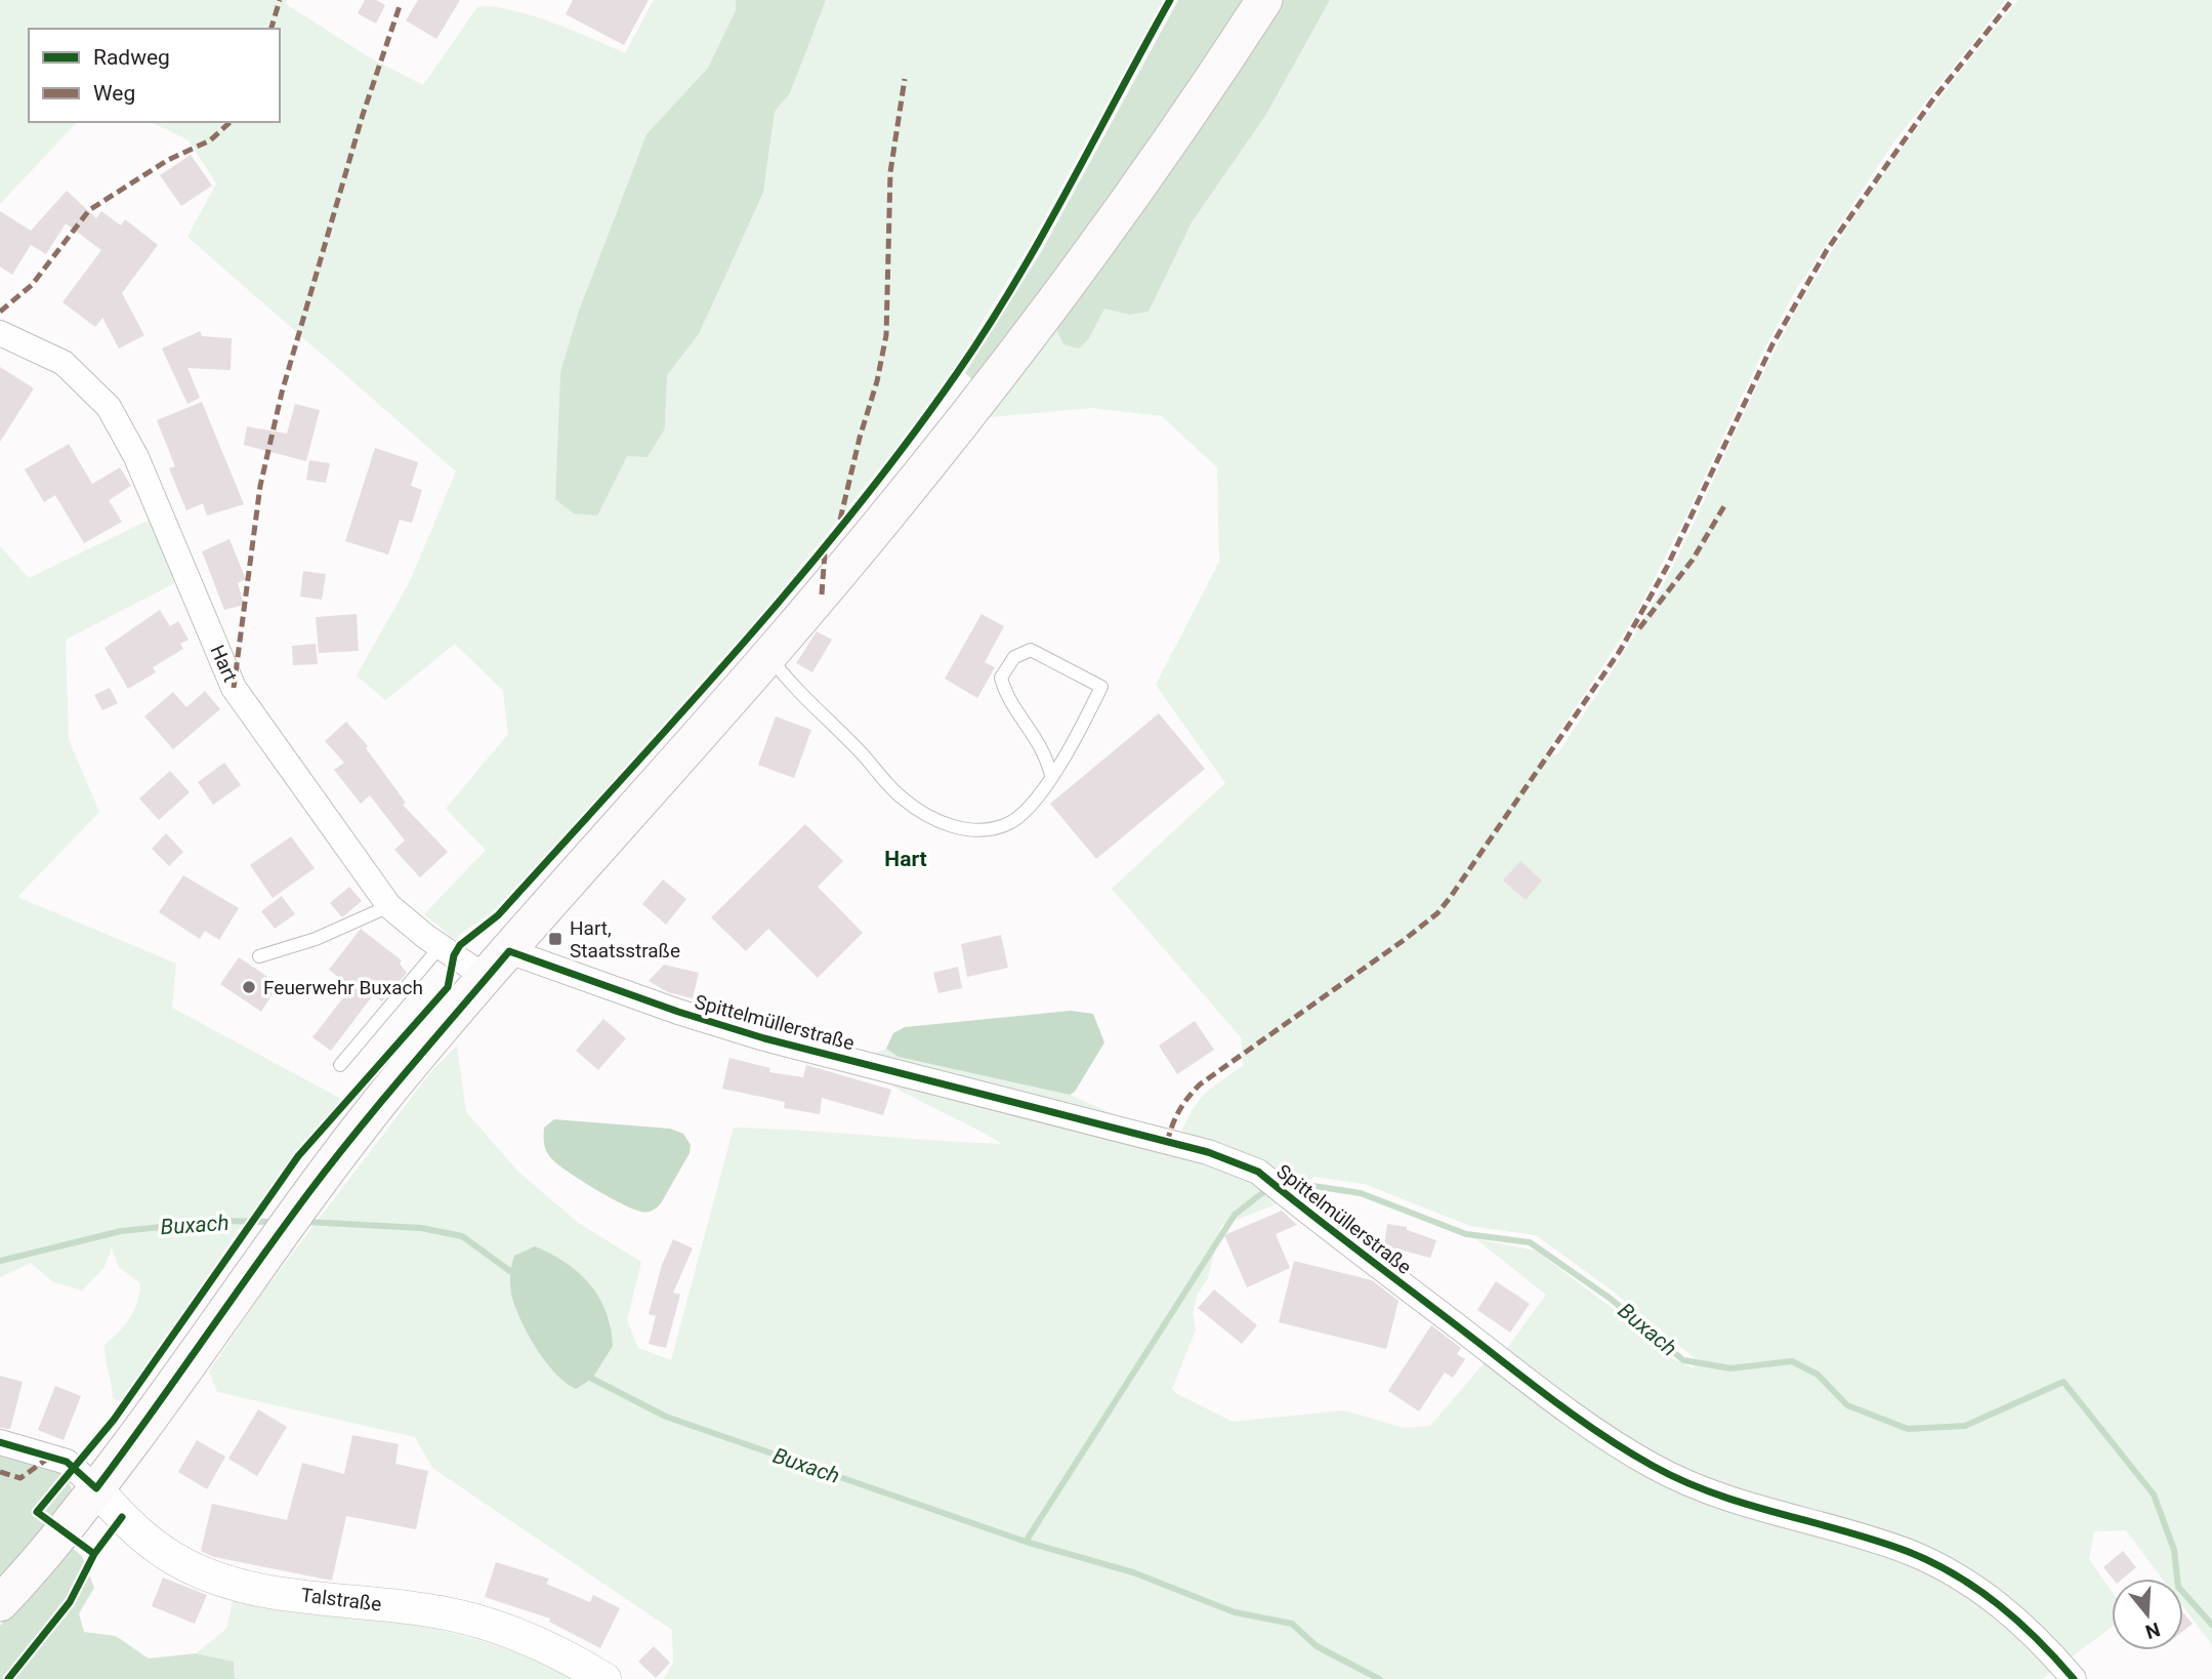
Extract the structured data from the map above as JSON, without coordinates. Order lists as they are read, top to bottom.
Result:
{
  "streets": {
    "street": ["Hart", "Spittelmüllerstraße", "Talstraße"]
  },
  "districts": ["Hart"],
  "water": ["Buxach"],
  "places": {
    "transit": ["Hart, Staatsstraße"],
    "other": ["Feuerwehr Buxach"]
  },
  "legend": ["Radweg", "Weg"],
  "north": "bottom"
}
